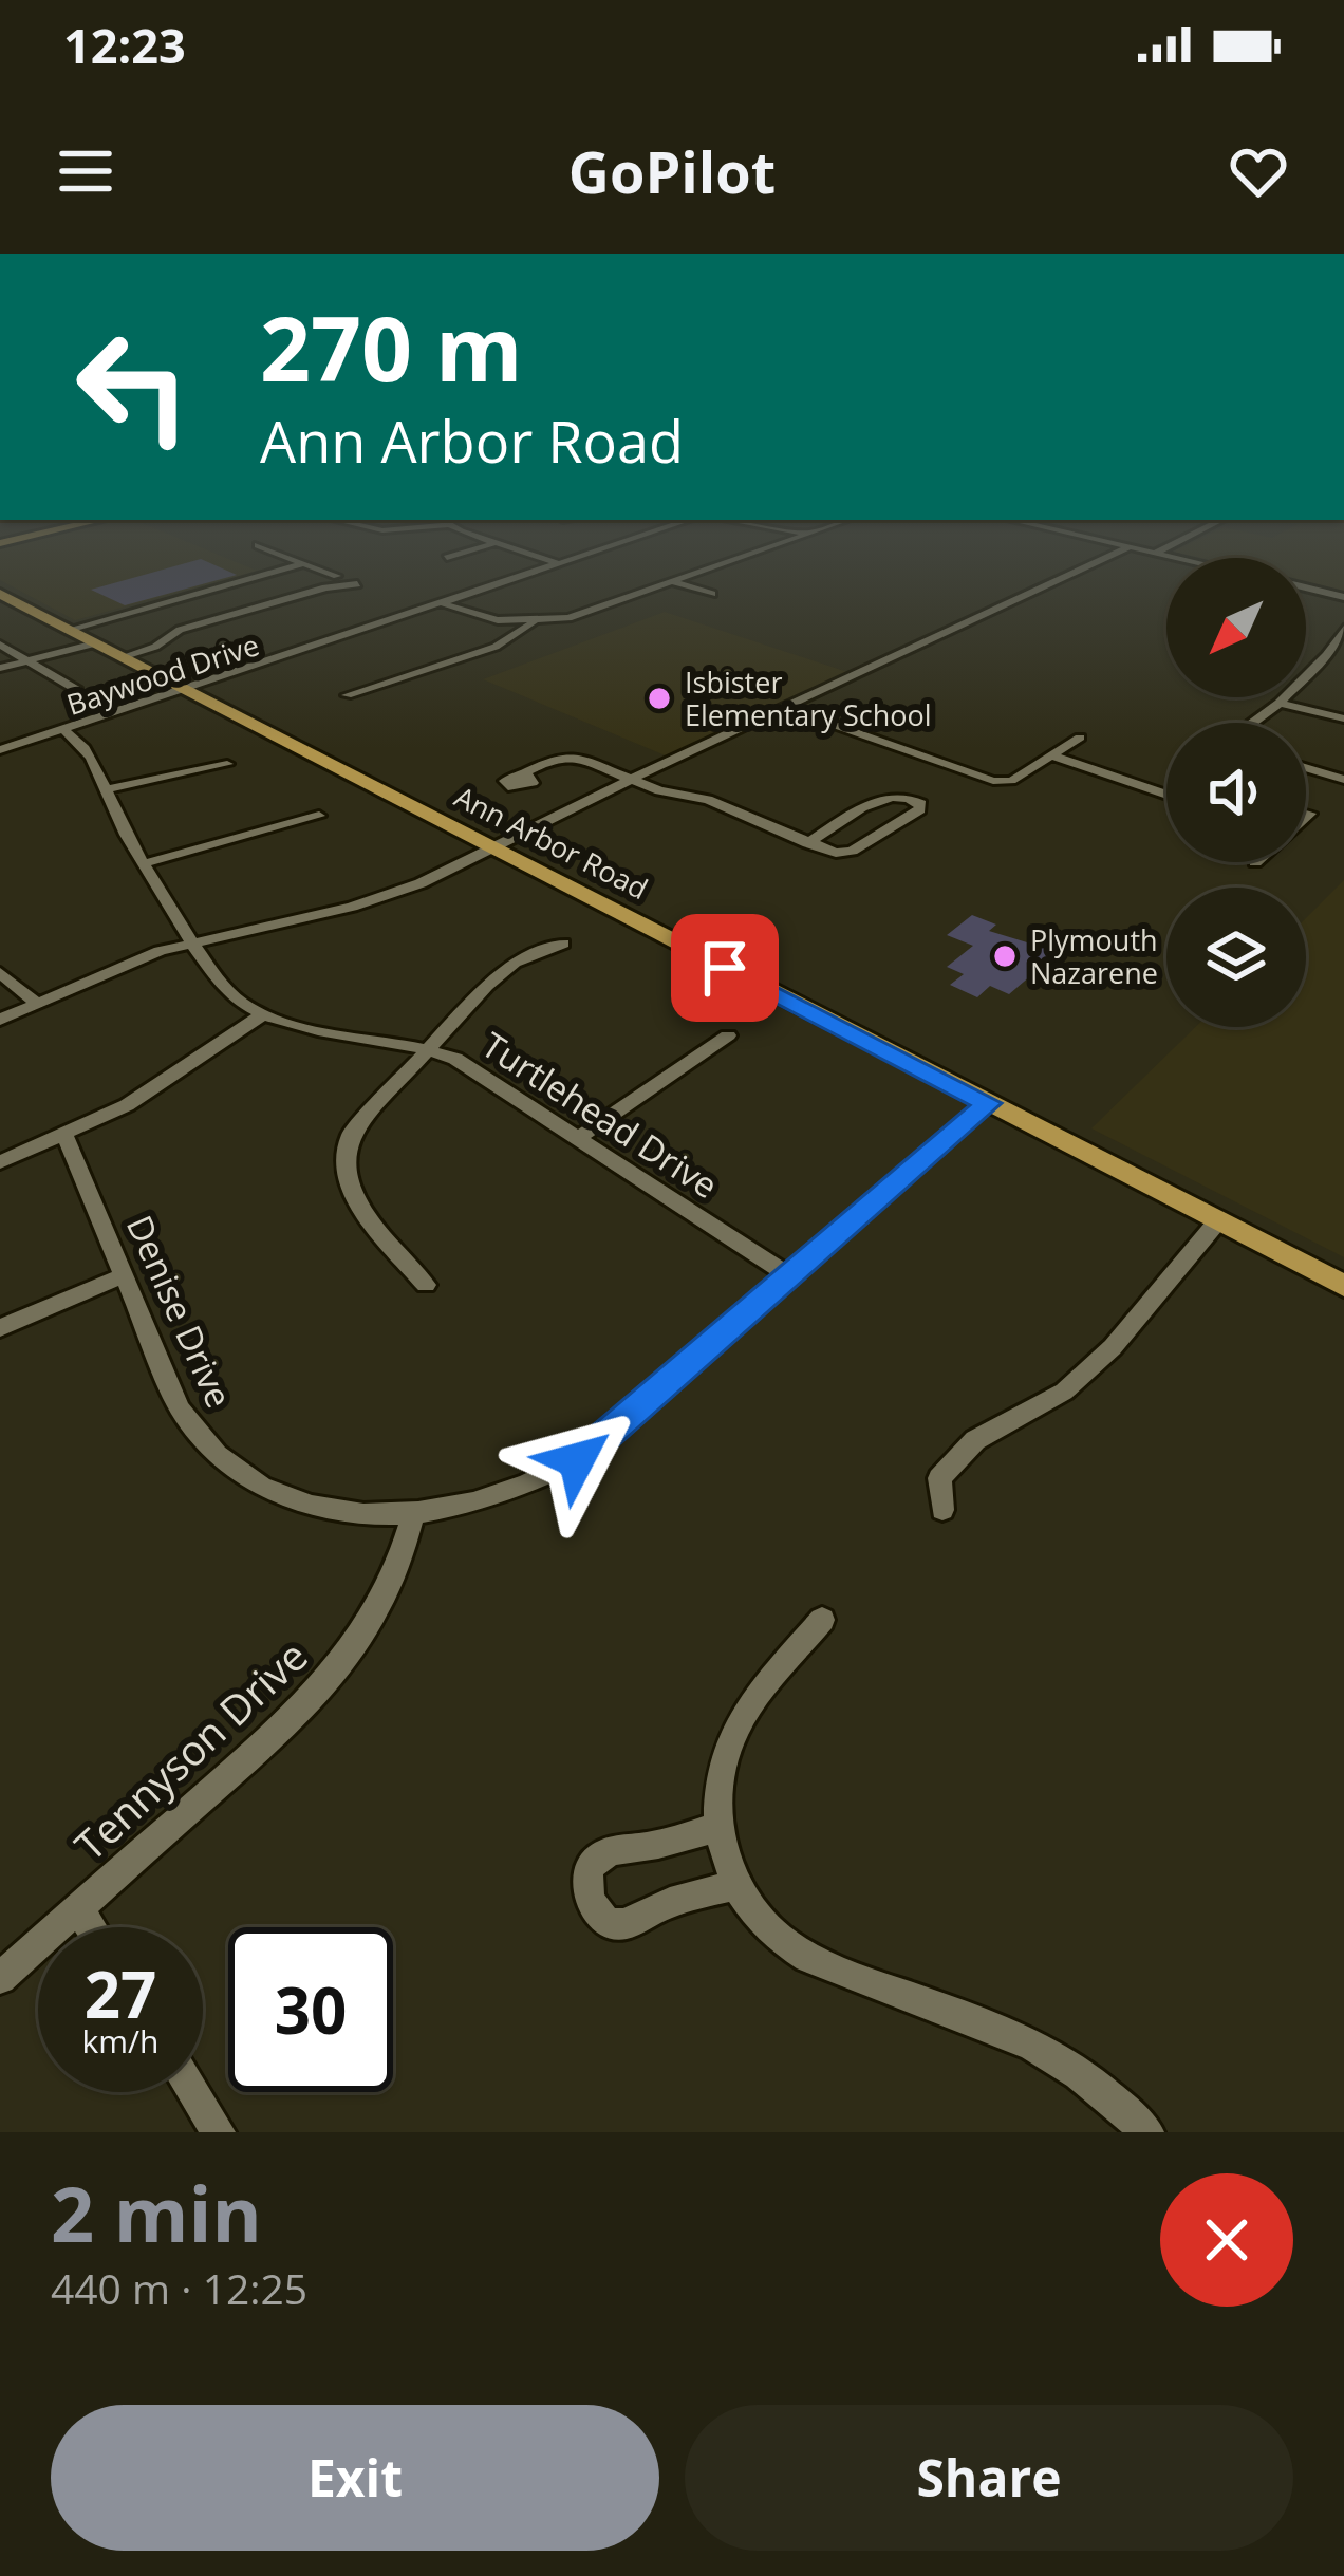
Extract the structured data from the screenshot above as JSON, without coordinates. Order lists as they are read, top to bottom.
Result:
{
  "streets": {
    "main road": ["Ann Arbor Road"],
    "street": [
      "Baywood Drive",
      "Turtlehead Drive",
      "Denise Drive",
      "Tennyson Drive"
    ]
  },
  "crossings": [
    ["Baywood Drive", "Ann Arbor Road"],
    ["Baywood Drive", "Turtlehead Drive"],
    ["Denise Drive", "Tennyson Drive"]
  ],
  "places": ["Isbister Elementary School", "Plymouth Nazarene"],
  "north": "bottom left",
  "page": {
    "status": "12:23",
    "header": "GoPilot",
    "turn": ["270 m", "Ann Arbor Road"],
    "speed": "27 km/h",
    "limit": "30",
    "heading": ["2 min", "440 m · 12:25"],
    "buttons": ["Exit", "Share"]
  }
}
